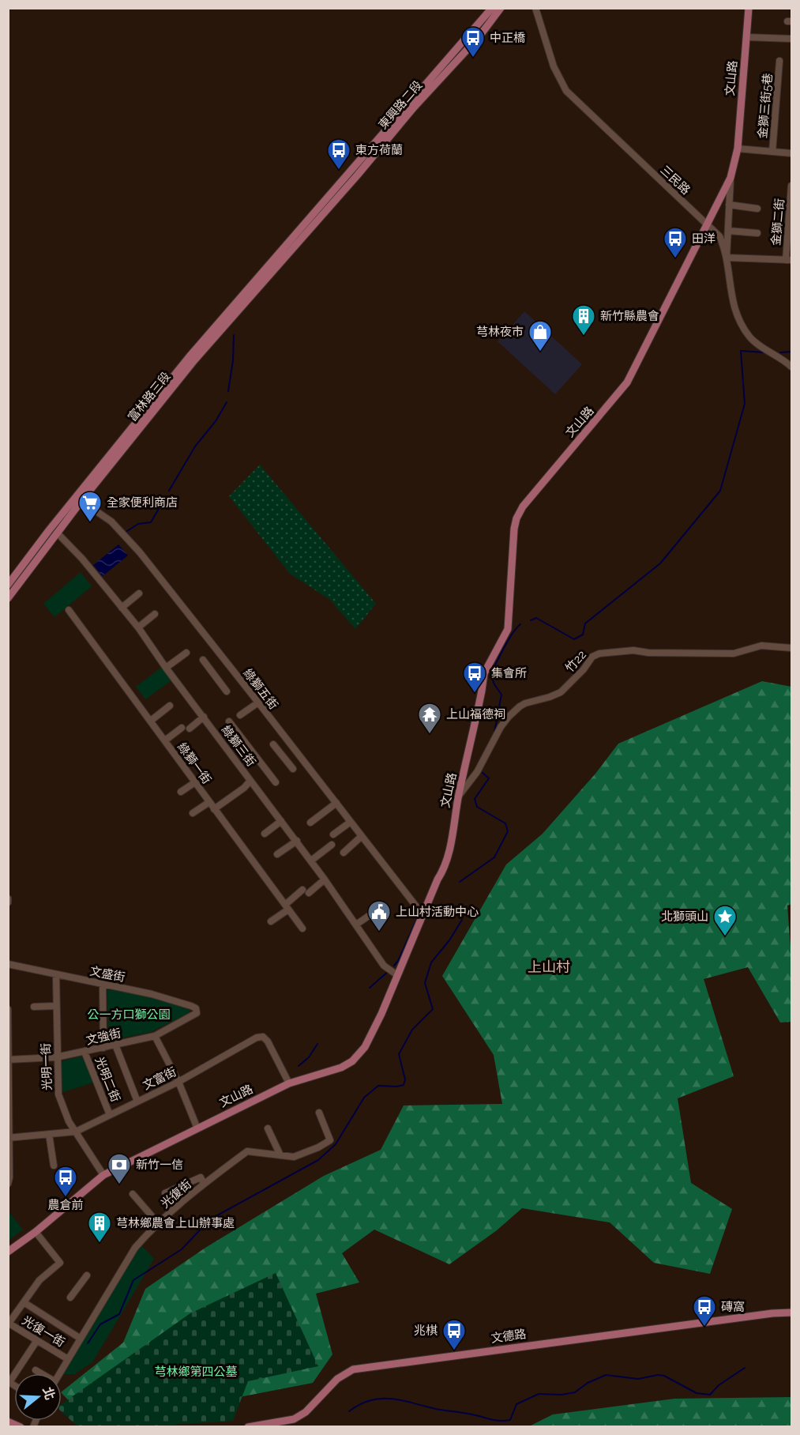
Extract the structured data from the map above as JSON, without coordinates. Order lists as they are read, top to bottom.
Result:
{
  "streets": {
    "main road": [
      "文山路",
      "東興路二段",
      "富林路三段",
      "文德路"
    ],
    "street": [
      "金獅三街5巷",
      "三民路",
      "金獅二街",
      "竹22",
      "綠獅五街",
      "綠獅三街",
      "綠獅一街",
      "文盛街",
      "文強街",
      "光明一街",
      "文富街",
      "光明二街",
      "光復街",
      "光復一街"
    ]
  },
  "crossings": [
    ["文山路", "三民路"],
    ["文山路", "竹22"],
    ["文山路", "綠獅三街"],
    ["文山路", "光明一街"],
    ["文山路", "文富街"],
    ["東興路二段", "富林路三段"],
    ["富林路三段", "綠獅五街"],
    ["富林路三段", "綠獅三街"],
    ["文盛街", "文強街"],
    ["文盛街", "光明一街"],
    ["文強街", "光明一街"],
    ["文強街", "光明二街"],
    ["光明一街", "文富街"],
    ["文富街", "光明二街"],
    ["光復街", "光復一街"]
  ],
  "districts": ["上山村"],
  "parks": ["公一方口獅公園", "芎林鄉第四公墓"],
  "places": {
    "bus stop": [
      "中正橋",
      "東方荷蘭",
      "田洋",
      "集會所",
      "農倉前",
      "磚窩",
      "兆棋"
    ],
    "building": ["新竹縣農會", "芎林鄉農會上山辦事處"],
    "shop": ["芎林夜市"],
    "supermarket": ["全家便利商店"],
    "temple": ["上山福德祠"],
    "public building": ["上山村活動中心"],
    "place": ["北獅頭山"],
    "bank": ["新竹一信"]
  },
  "north": "right"
}
